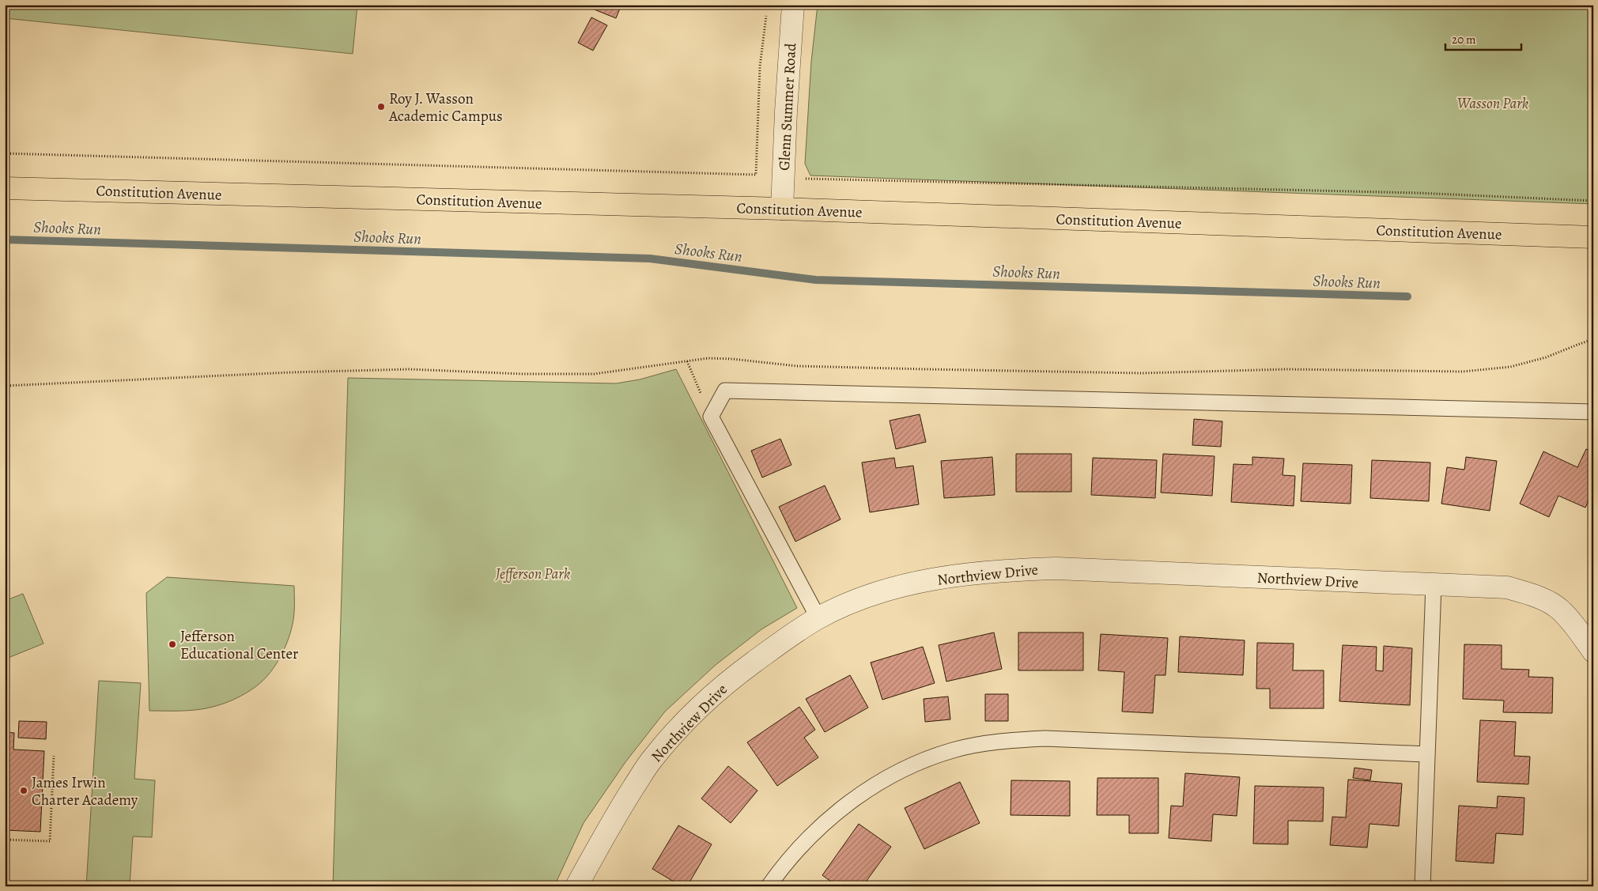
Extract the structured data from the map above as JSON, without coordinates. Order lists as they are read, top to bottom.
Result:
{
  "streets": {
    "main road": ["Constitution Avenue"],
    "street": ["Glenn Summer Road", "Northview Drive"]
  },
  "crossings": [
    ["Glenn Summer Road", "Constitution Avenue"]
  ],
  "water": ["Shooks Run"],
  "parks": ["Wasson Park", "Jefferson Park"],
  "places": ["Roy J. Wasson Academic Campus", "Jefferson Educational Center", "James Irwin Charter Academy"],
  "scale_bar": "20 m"
}
